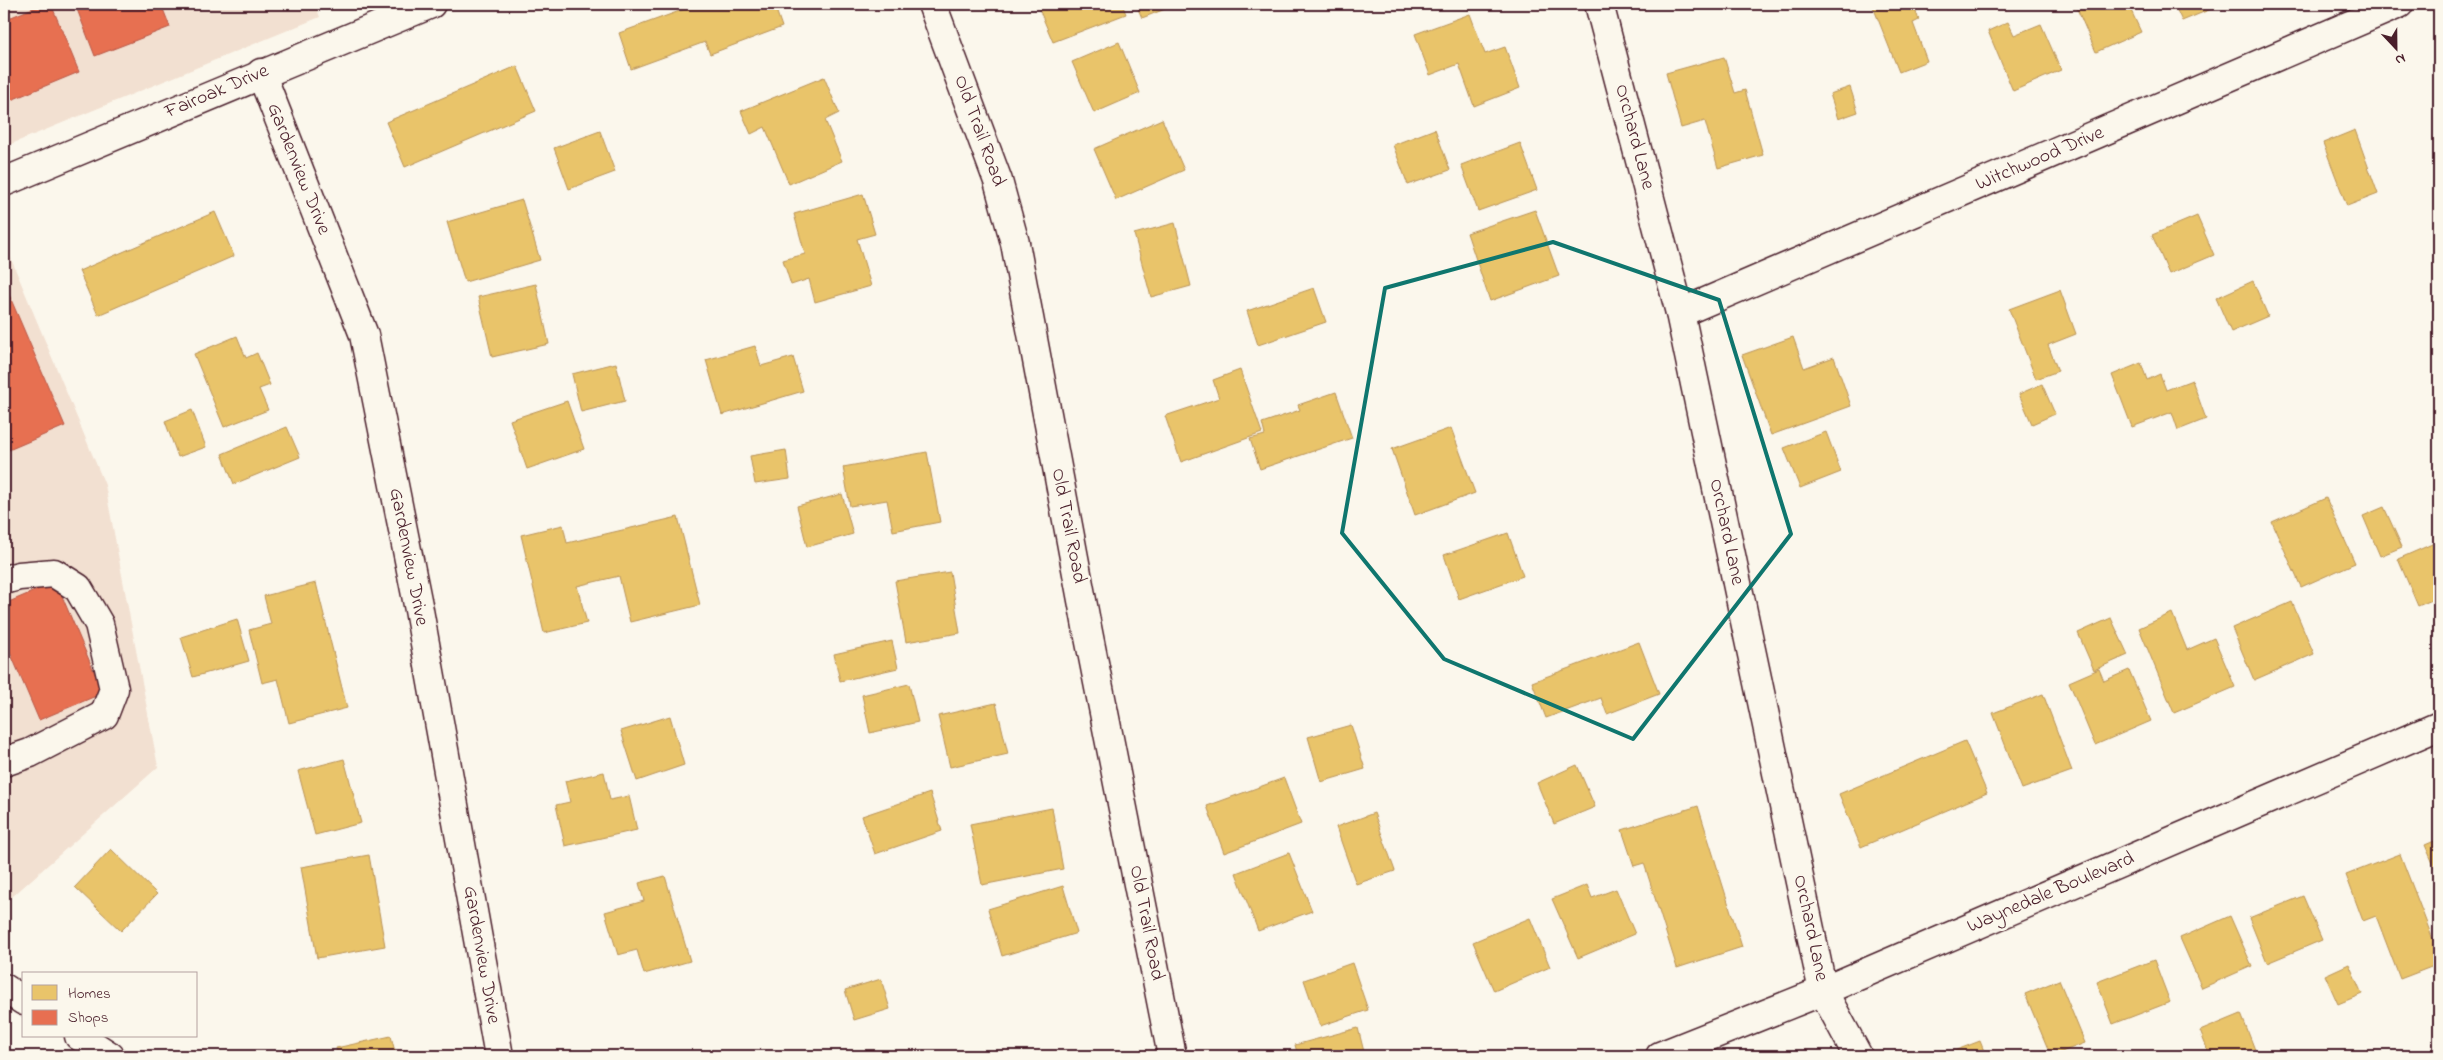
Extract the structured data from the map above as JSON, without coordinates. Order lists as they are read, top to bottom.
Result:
{
  "streets": {
    "street": [
      "Fairoak Drive",
      "Old Trail Road",
      "Orchard Lane",
      "Witchwood Drive",
      "Gardenview Drive",
      "Waynedale Boulevard"
    ]
  },
  "crossings": [
    ["Fairoak Drive", "Gardenview Drive"],
    ["Orchard Lane", "Witchwood Drive"],
    ["Orchard Lane", "Waynedale Boulevard"]
  ],
  "legend": ["Homes", "Shops"],
  "north": "bottom"
}
